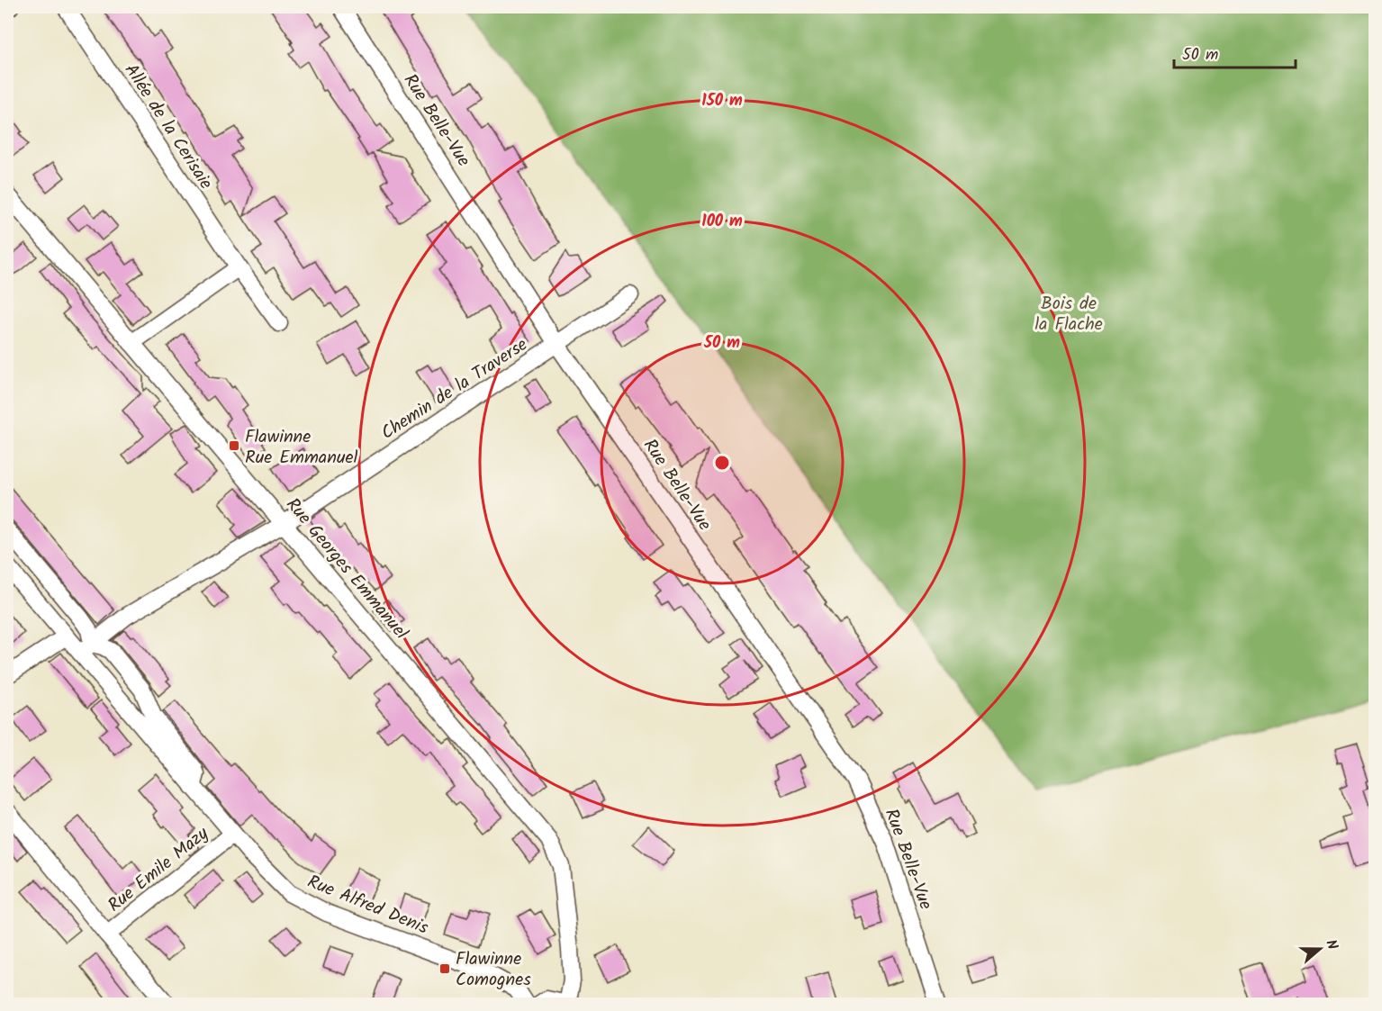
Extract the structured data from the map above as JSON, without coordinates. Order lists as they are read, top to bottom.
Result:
{
  "streets": {
    "street": [
      "Rue Belle-Vue",
      "Allée de la Cerisaie",
      "Chemin de la Traverse",
      "Rue Georges Emmanuel",
      "Rue Emile Mazy",
      "Rue Alfred Denis"
    ]
  },
  "crossings": [
    ["Rue Belle-Vue", "Chemin de la Traverse"],
    ["Chemin de la Traverse", "Rue Georges Emmanuel"],
    ["Chemin de la Traverse", "Rue Alfred Denis"],
    ["Rue Emile Mazy", "Rue Alfred Denis"]
  ],
  "parks": ["Bois de la Flache"],
  "places": {
    "transit": ["Flawinne Rue Emmanuel", "Flawinne Comognes"]
  },
  "scale_bar": "50 m",
  "north": "right",
  "rings": ["150 m", "100 m", "50 m"]
}
